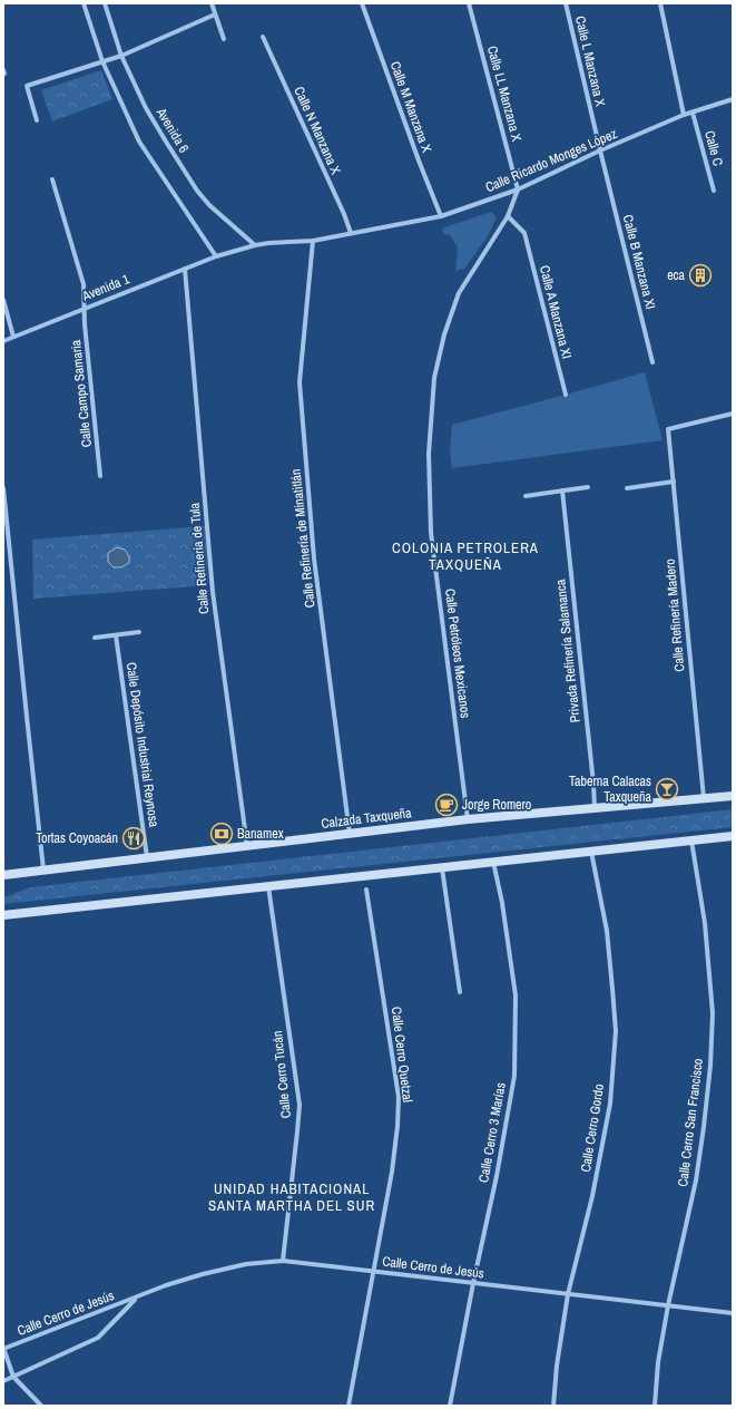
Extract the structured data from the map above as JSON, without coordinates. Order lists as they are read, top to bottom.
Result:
{
  "streets": {
    "main road": ["Calzada Taxqueña"],
    "street": [
      "Calle L Manzana X",
      "Calle LL Manzana X",
      "Calle M Manzana X",
      "Avenida 6",
      "Calle N Manzana X",
      "Calle C",
      "Calle Ricardo Monges López",
      "Calle B Manzana XI",
      "Avenida 1",
      "Calle A Manzana XI",
      "Calle Campo Samaria",
      "Calle Refinería de Minatitlán",
      "Calle Refinería de Tula",
      "Calle Refinería Madero",
      "Privada Refinería Salamanca",
      "Calle Petróleos Mexicanos",
      "Calle Depósito Industrial Reynosa",
      "Calle Cerro Quetzal",
      "Calle Cerro Tucán",
      "Calle Cerro San Francisco",
      "Calle Cerro Gordo",
      "Calle Cerro 3 Marías",
      "Calle Cerro de Jesús"
    ]
  },
  "crossings": [
    ["Calle L Manzana X", "Calle Ricardo Monges López"],
    ["Calle L Manzana X", "Calle B Manzana XI"],
    ["Calle LL Manzana X", "Calle Ricardo Monges López"],
    ["Calle LL Manzana X", "Calle Petróleos Mexicanos"],
    ["Calle M Manzana X", "Calle Ricardo Monges López"],
    ["Avenida 6", "Calle Ricardo Monges López"],
    ["Calle N Manzana X", "Calle Ricardo Monges López"],
    ["Calle C", "Calle Ricardo Monges López"],
    ["Calle Ricardo Monges López", "Avenida 1"],
    ["Calle Ricardo Monges López", "Calle Refinería de Minatitlán"],
    ["Calle Ricardo Monges López", "Calle Petróleos Mexicanos"],
    ["Avenida 1", "Calle Campo Samaria"],
    ["Avenida 1", "Calle Refinería de Tula"],
    ["Calle A Manzana XI", "Calle Petróleos Mexicanos"],
    ["Calle Refinería de Minatitlán", "Calzada Taxqueña"],
    ["Calle Refinería de Tula", "Calzada Taxqueña"],
    ["Calle Refinería Madero", "Calzada Taxqueña"],
    ["Privada Refinería Salamanca", "Calzada Taxqueña"],
    ["Calle Petróleos Mexicanos", "Calzada Taxqueña"],
    ["Calle Depósito Industrial Reynosa", "Calzada Taxqueña"],
    ["Calle Cerro Quetzal", "Calle Cerro de Jesús"],
    ["Calle Cerro Tucán", "Calle Cerro de Jesús"],
    ["Calle Cerro San Francisco", "Calle Cerro de Jesús"],
    ["Calle Cerro Gordo", "Calle Cerro de Jesús"],
    ["Calle Cerro 3 Marías", "Calle Cerro de Jesús"]
  ],
  "districts": ["COLONIA PETROLERA TAXQUEÑA", "UNIDAD HABITACIONAL SANTA MARTHA DEL SUR"],
  "places": {
    "building": ["eca"],
    "bar": ["Taberna Calacas Taxqueña"],
    "cafe": ["Jorge Romero"],
    "bank": ["Banamex"],
    "restaurant": ["Tortas Coyoacán"]
  }
}
